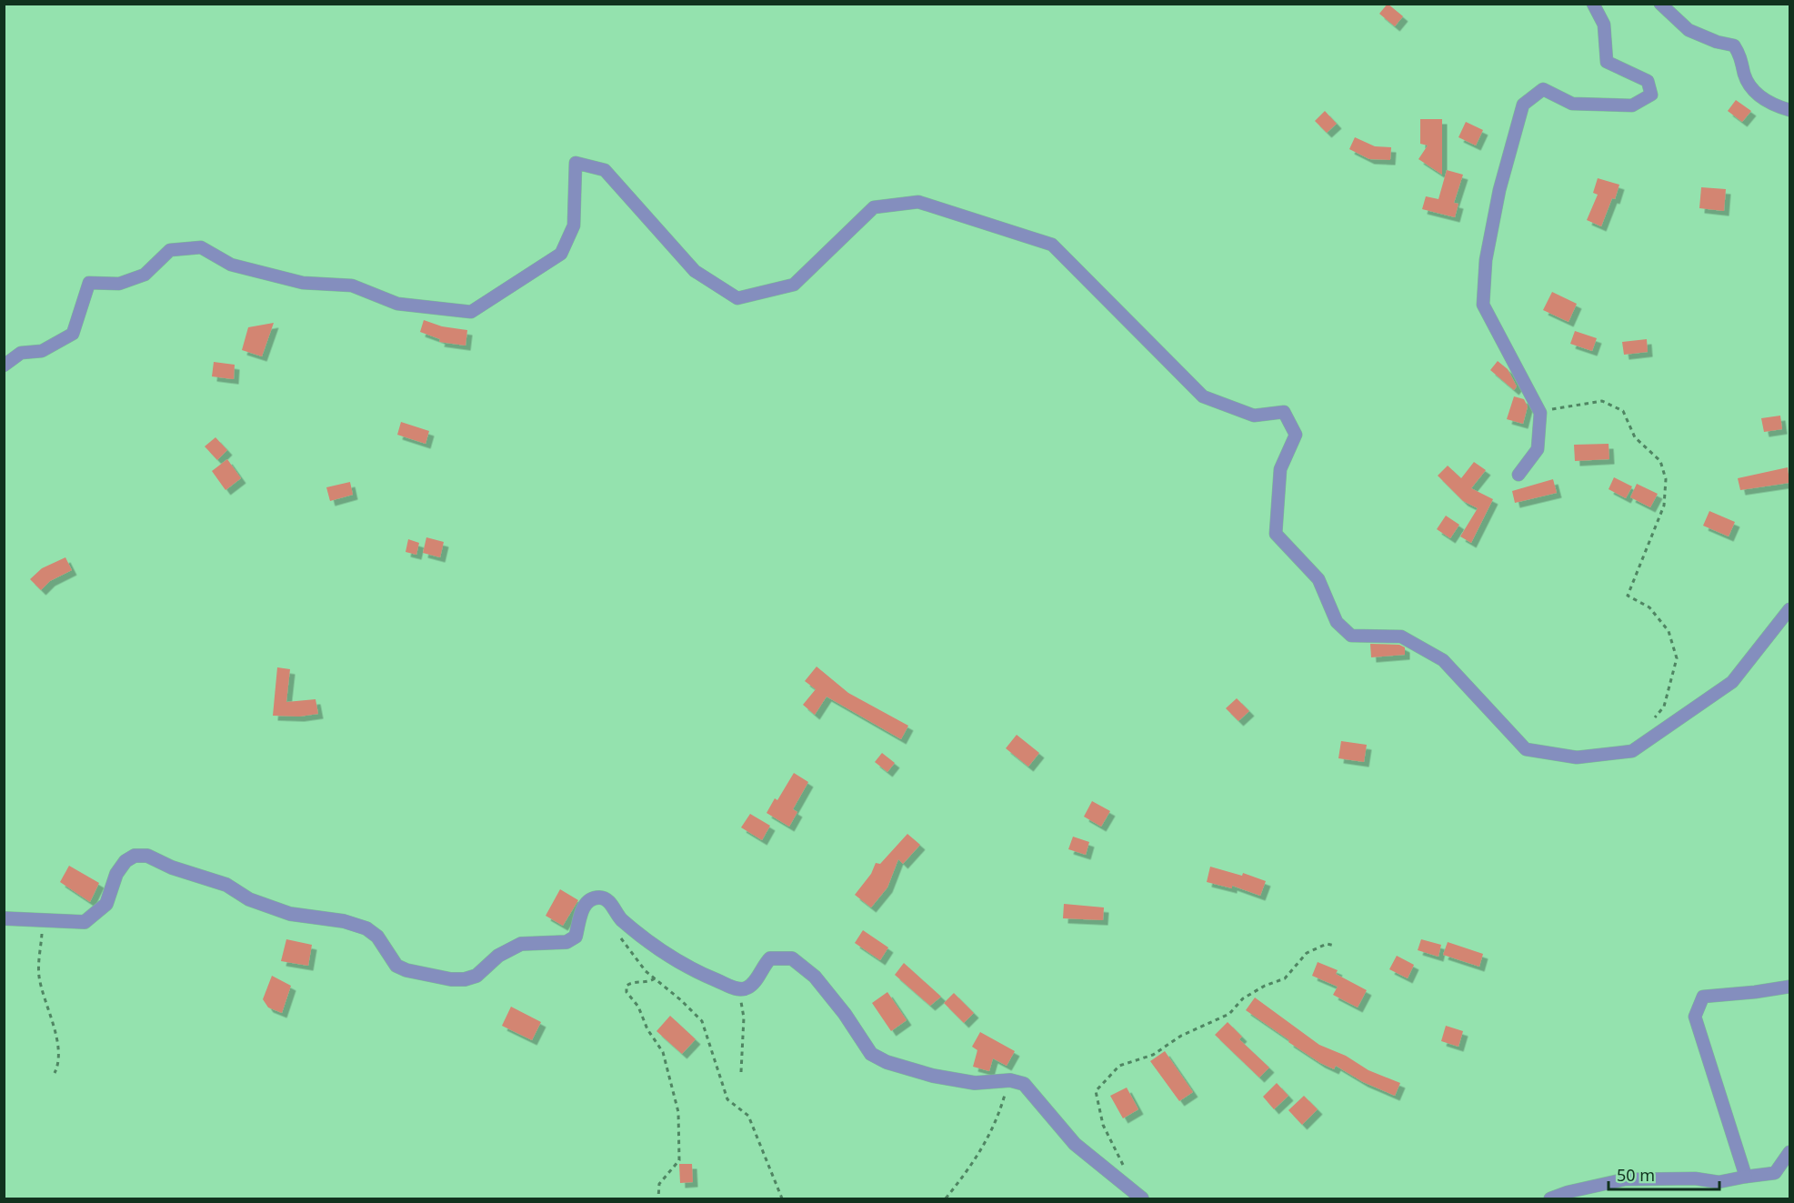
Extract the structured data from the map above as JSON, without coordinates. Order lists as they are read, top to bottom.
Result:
{
  "scale_bar": "50 m"
}
